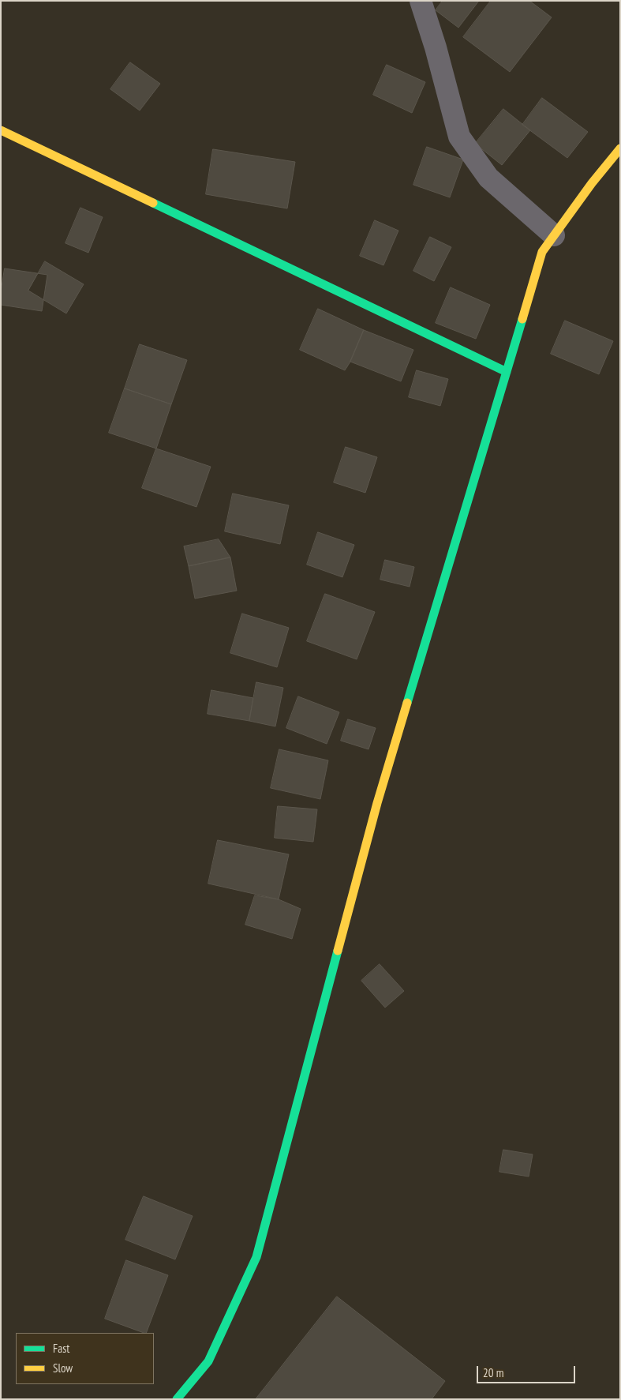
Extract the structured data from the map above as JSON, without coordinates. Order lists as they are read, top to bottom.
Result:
{
  "legend": ["Fast", "Slow"],
  "scale_bar": "20 m"
}
